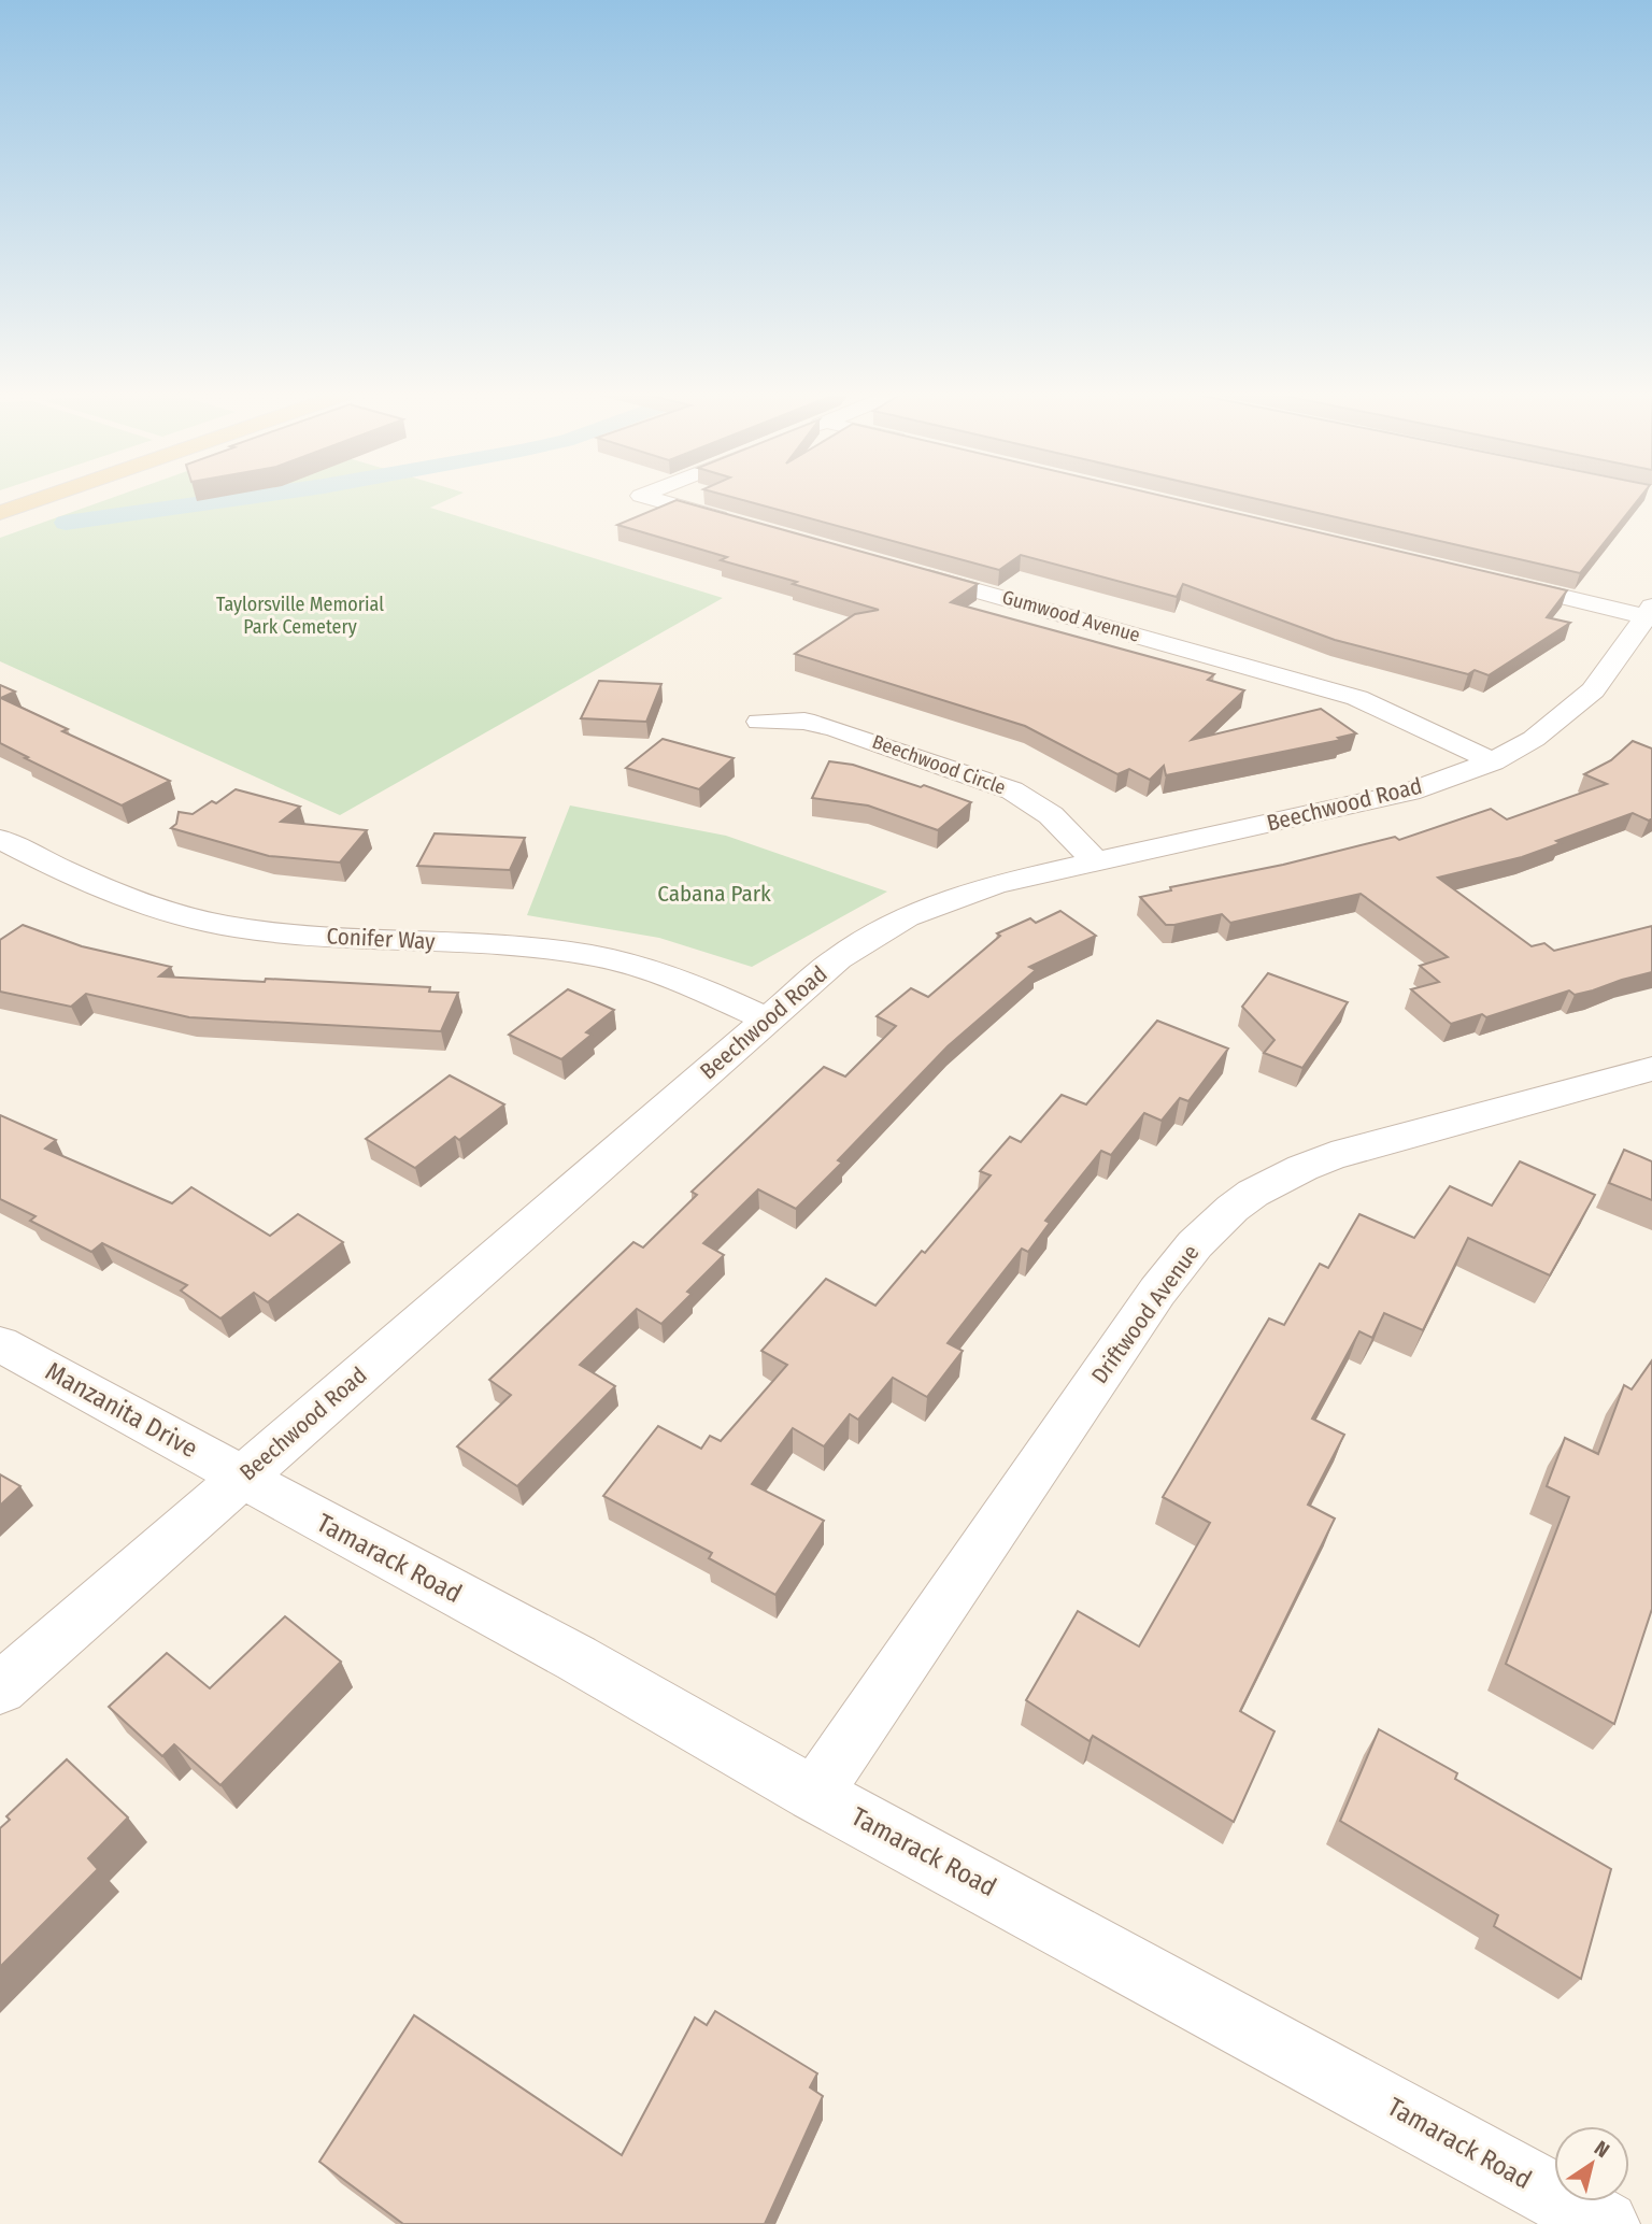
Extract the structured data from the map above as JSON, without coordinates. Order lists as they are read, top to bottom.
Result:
{
  "streets": {
    "street": [
      "Gumwood Avenue",
      "Beechwood Circle",
      "Beechwood Road",
      "Conifer Way",
      "Driftwood Avenue",
      "Manzanita Drive",
      "Tamarack Road"
    ]
  },
  "crossings": [
    ["Gumwood Avenue", "Beechwood Road"],
    ["Beechwood Circle", "Beechwood Road"],
    ["Beechwood Road", "Conifer Way"],
    ["Beechwood Road", "Manzanita Drive"],
    ["Beechwood Road", "Tamarack Road"],
    ["Driftwood Avenue", "Tamarack Road"],
    ["Manzanita Drive", "Tamarack Road"]
  ],
  "parks": ["Taylorsville Memorial Park Cemetery", "Cabana Park"],
  "north": "top right"
}
